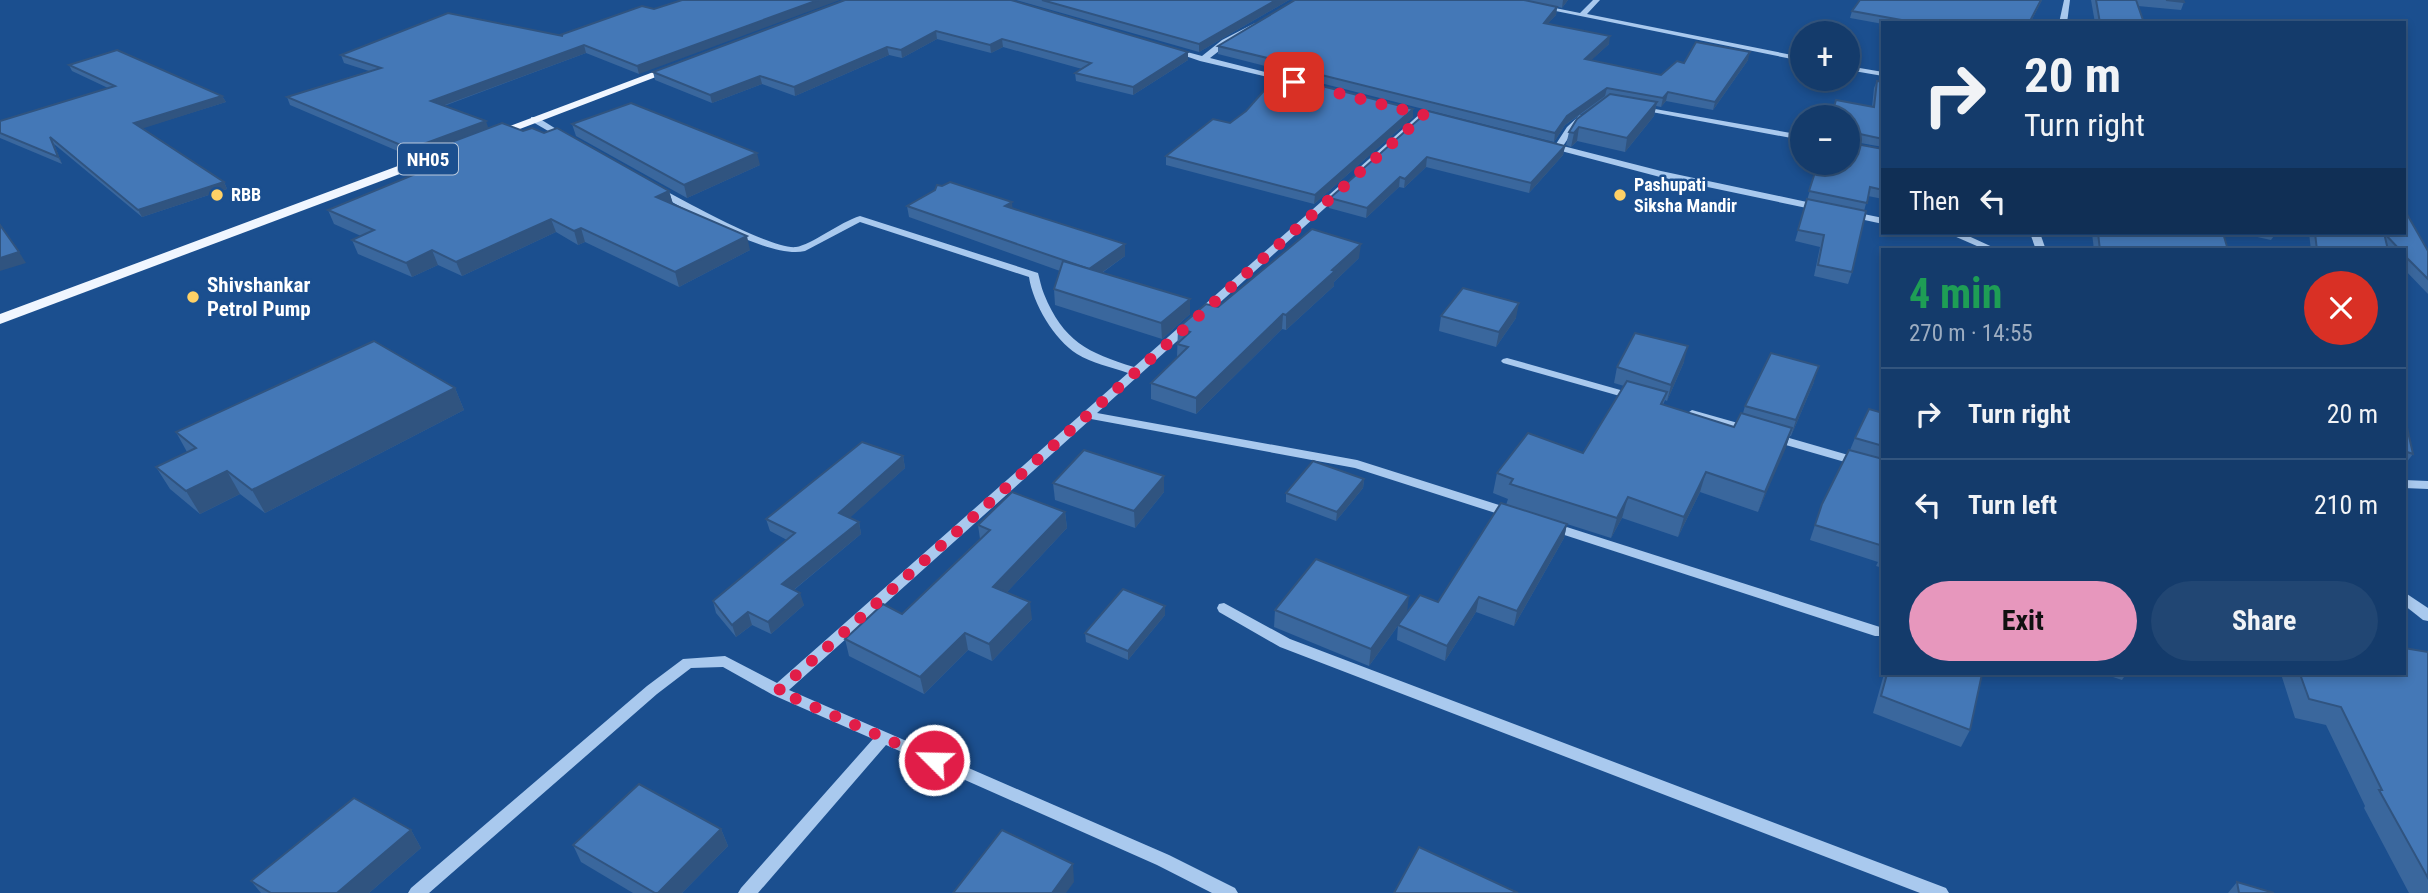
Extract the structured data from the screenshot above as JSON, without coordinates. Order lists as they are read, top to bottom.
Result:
{
  "streets": {
    "main road": ["NH05"]
  },
  "places": ["RBB", "Pashupati Siksha Mandir", "Shivshankar Petrol Pump"],
  "page": {
    "map_buttons": ["+", "−"],
    "turn": ["20 m", "Turn right"],
    "then": "Then",
    "heading": ["4 min", "270 m · 14:55"],
    "list": [
      {
        "name": "Turn right",
        "value": "20 m"
      },
      {
        "name": "Turn left",
        "value": "210 m"
      }
    ],
    "buttons": ["Exit", "Share"]
  }
}
